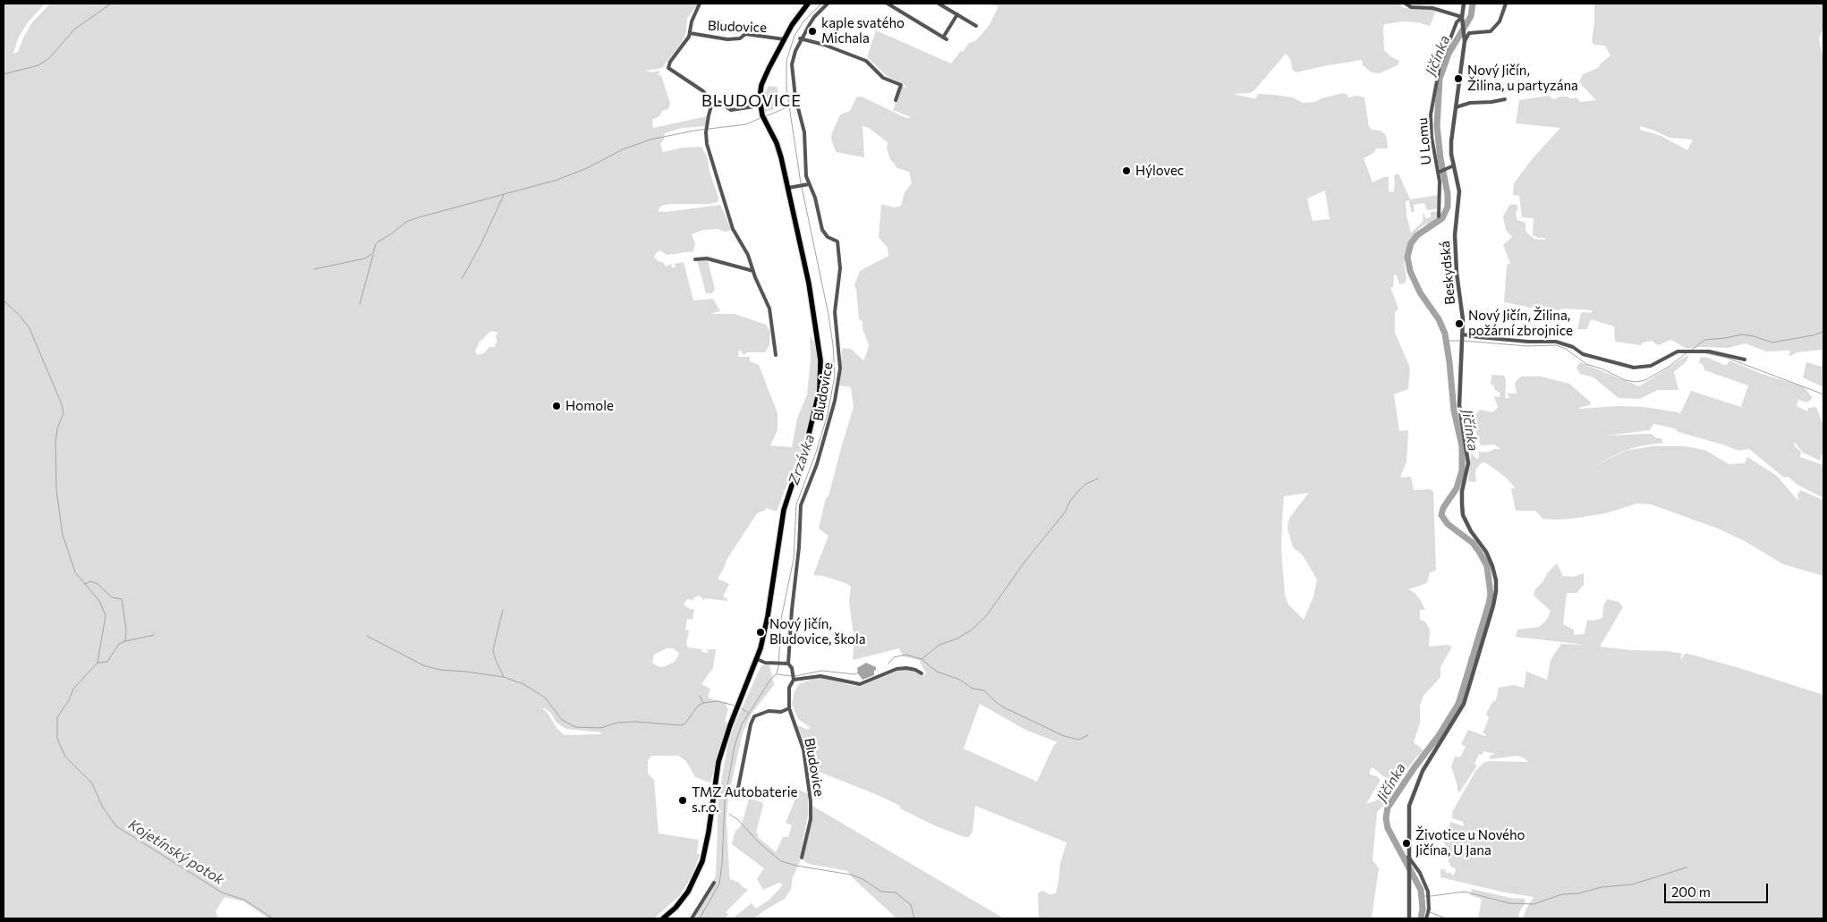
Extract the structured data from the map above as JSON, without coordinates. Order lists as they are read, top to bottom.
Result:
{
  "streets": {
    "street": ["Bludovice", "U Lomu", "Beskydská"]
  },
  "crossings": [
    ["U Lomu", "Beskydská"]
  ],
  "districts": ["BLUDOVICE"],
  "water": ["Jičínka", "Zrzávka", "Kojetínský potok"],
  "places": [
    "kaple svatého Michala",
    "Nový Jičín, Žilina, u partyzána",
    "Hýlovec",
    "Nový Jičín, Žilina, požární zbrojnice",
    "Homole",
    "Nový Jičín, Bludovice, škola",
    "TMZ Autobaterie s.r.o.",
    "Životice u Nového Jičína, U Jana"
  ],
  "scale_bar": "200 m"
}
